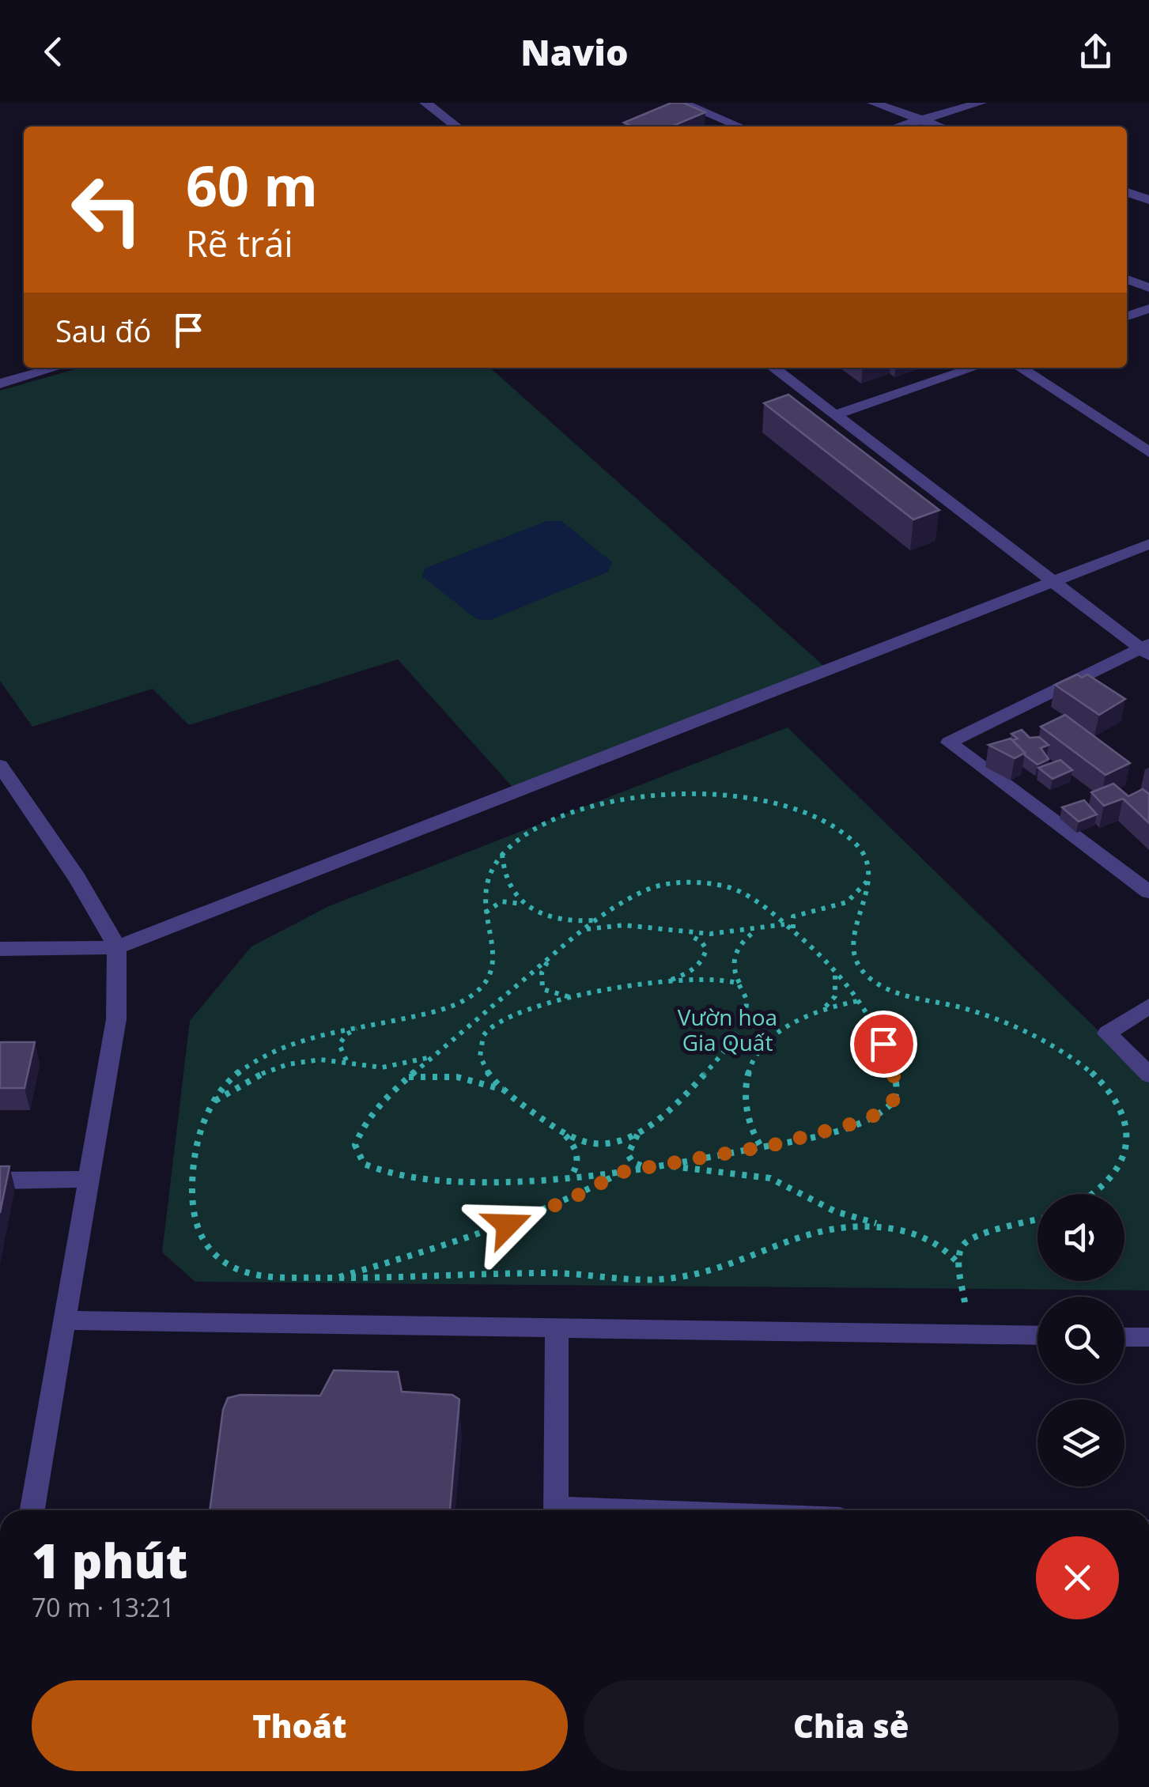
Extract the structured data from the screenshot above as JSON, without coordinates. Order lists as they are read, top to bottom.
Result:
{
  "parks": ["Vườn hoa Gia Quất"],
  "page": {
    "header": "Navio",
    "turn": ["60 m", "Rẽ trái"],
    "then": "Sau đó",
    "heading": ["1 phút", "70 m · 13:21"],
    "buttons": ["Thoát", "Chia sẻ"]
  }
}
